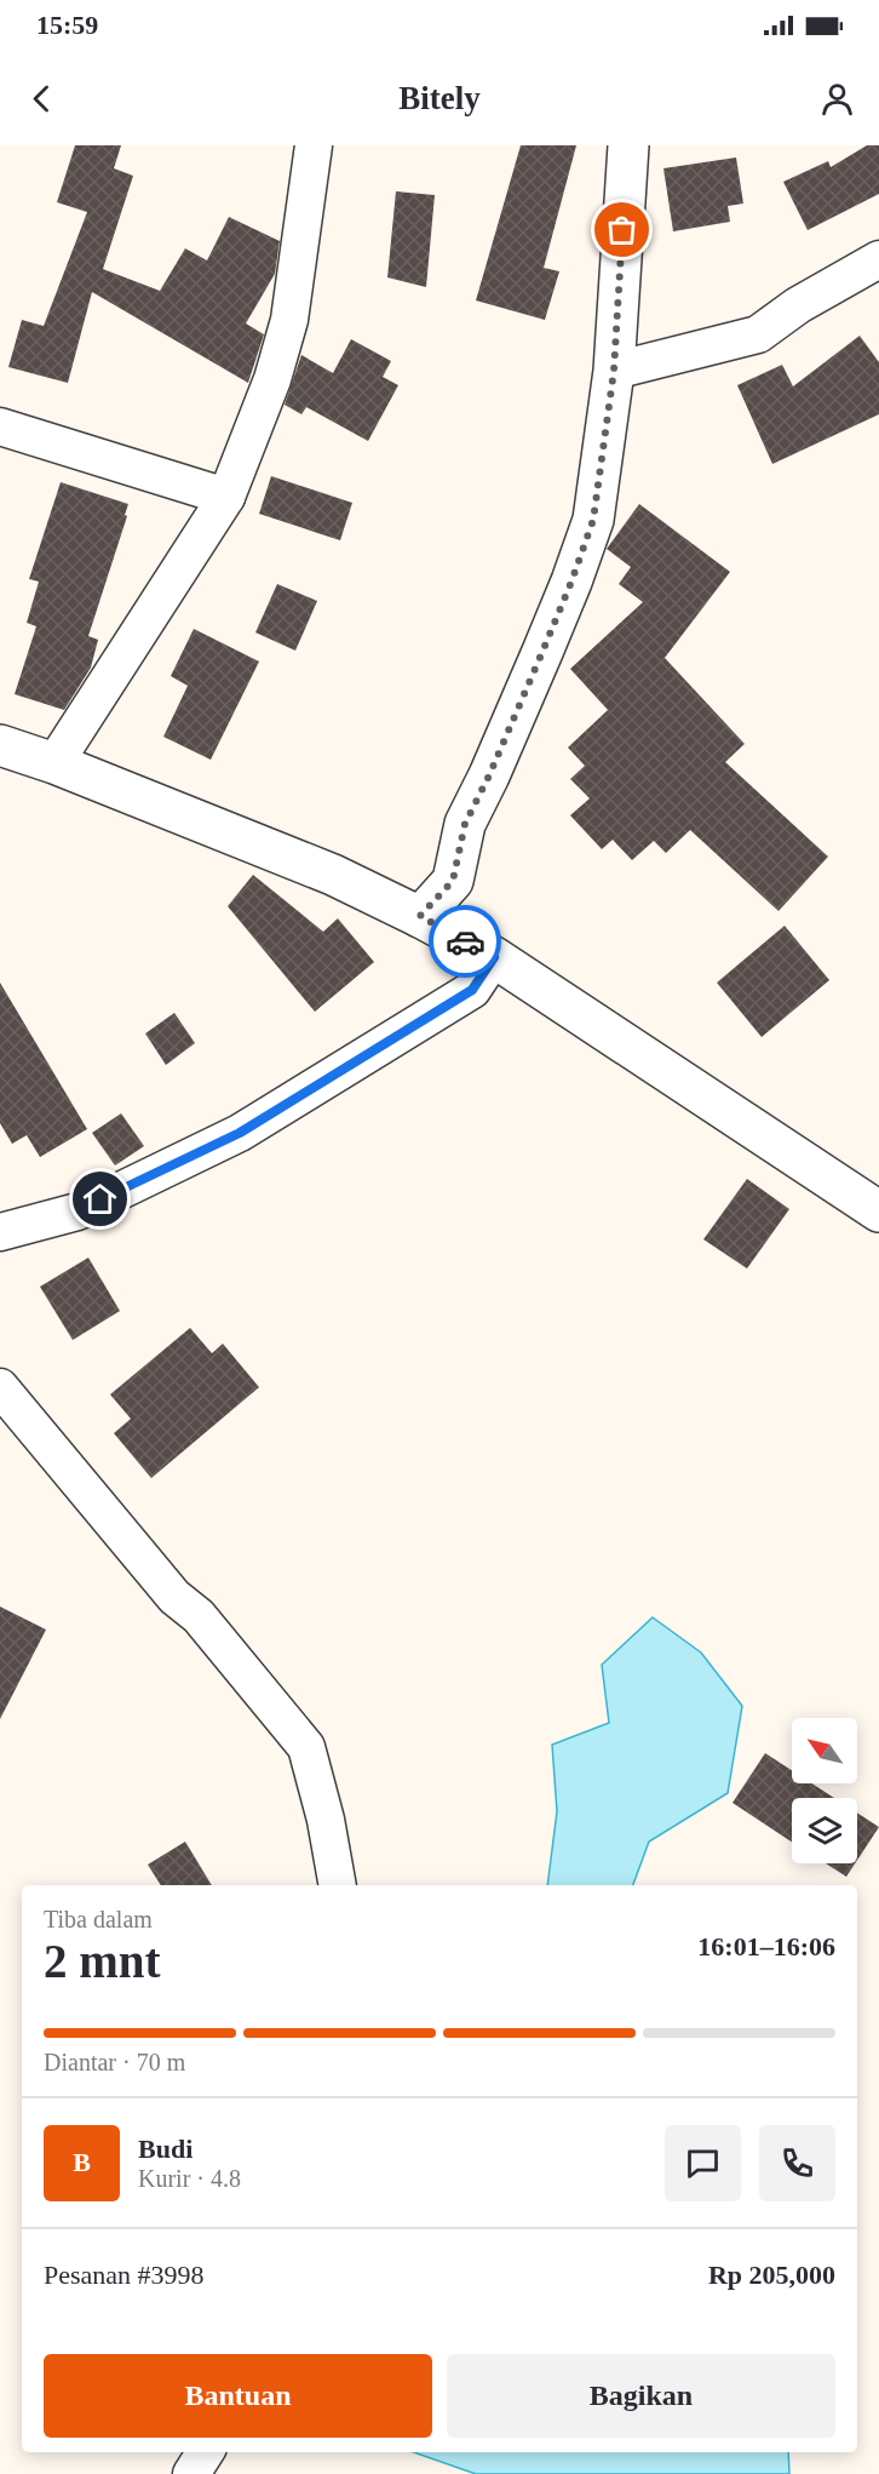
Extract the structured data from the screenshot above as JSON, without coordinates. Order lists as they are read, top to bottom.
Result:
{
  "north": "top left",
  "page": {
    "status": "15:59",
    "header": "Bitely",
    "heading": ["2 mnt", "Tiba dalam", "16:01–16:06"],
    "panel": [
      "Budi",
      "Kurir · 4.8",
      "Pesanan #3998",
      "Rp 205,000"
    ],
    "bar": "Diantar · 70 m",
    "round": "B",
    "buttons": ["Bantuan", "Bagikan"]
  }
}
